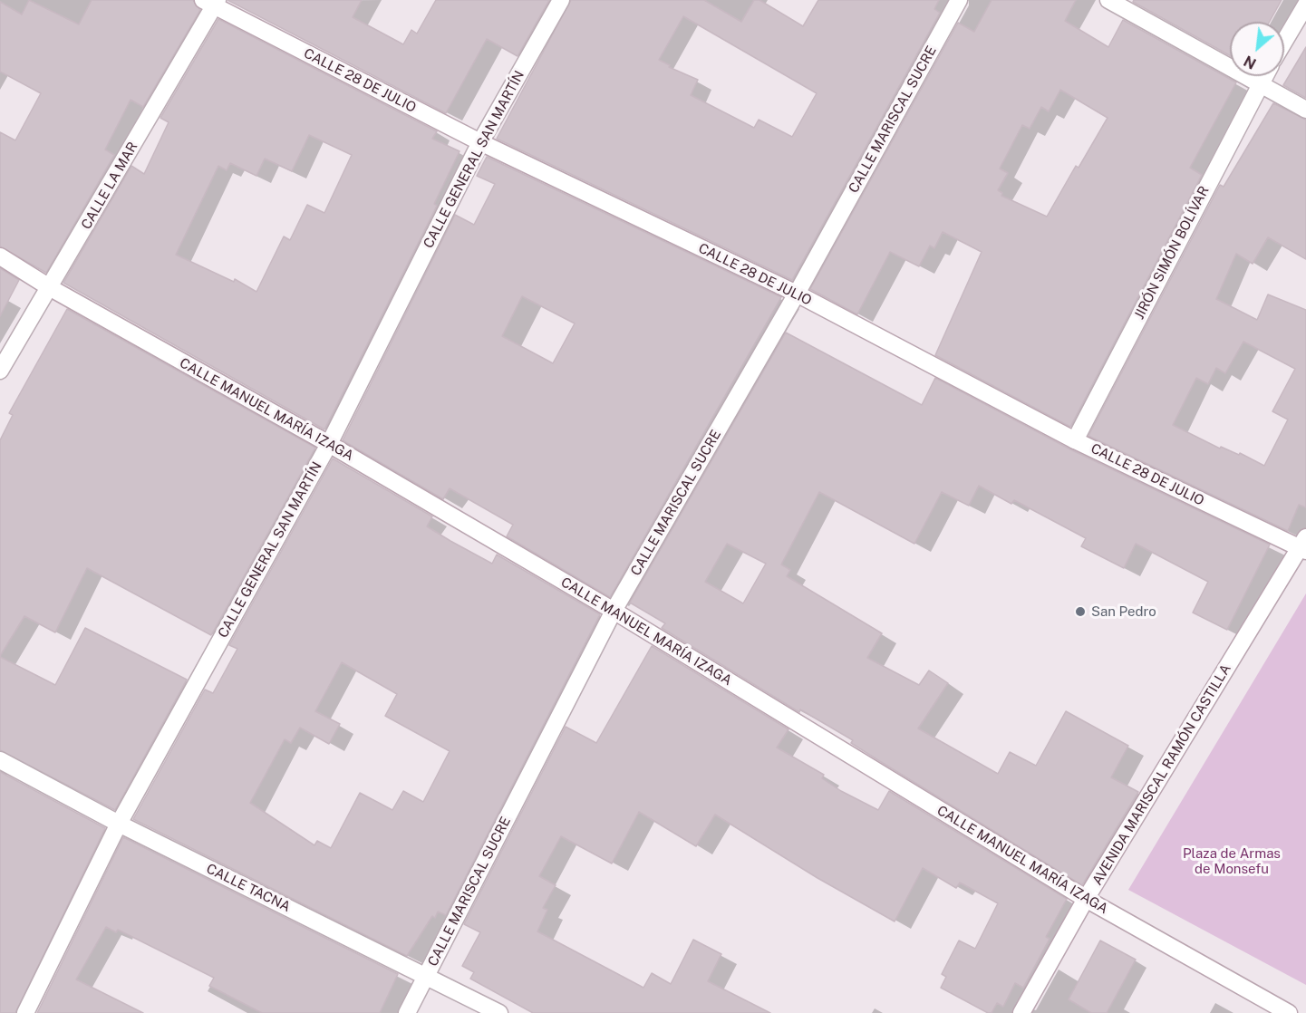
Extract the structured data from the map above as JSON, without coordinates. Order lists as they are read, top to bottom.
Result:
{
  "streets": {
    "street": [
      "CALLE 28 DE JULIO",
      "CALLE MARISCAL SUCRE",
      "CALLE GENERAL SAN MARTÍN",
      "CALLE LA MAR",
      "JIRÓN SIMÓN BOLÍVAR",
      "CALLE MANUEL MARÍA IZAGA",
      "AVENIDA MARISCAL RAMÓN CASTILLA",
      "CALLE TACNA"
    ]
  },
  "crossings": [
    ["CALLE 28 DE JULIO", "CALLE MARISCAL SUCRE"],
    ["CALLE 28 DE JULIO", "CALLE GENERAL SAN MARTÍN"],
    ["CALLE 28 DE JULIO", "CALLE LA MAR"],
    ["CALLE 28 DE JULIO", "JIRÓN SIMÓN BOLÍVAR"],
    ["CALLE 28 DE JULIO", "AVENIDA MARISCAL RAMÓN CASTILLA"],
    ["CALLE MARISCAL SUCRE", "CALLE MANUEL MARÍA IZAGA"],
    ["CALLE MARISCAL SUCRE", "CALLE TACNA"],
    ["CALLE GENERAL SAN MARTÍN", "CALLE MANUEL MARÍA IZAGA"],
    ["CALLE GENERAL SAN MARTÍN", "CALLE TACNA"],
    ["CALLE LA MAR", "CALLE MANUEL MARÍA IZAGA"],
    ["CALLE MANUEL MARÍA IZAGA", "AVENIDA MARISCAL RAMÓN CASTILLA"]
  ],
  "parks": ["Plaza de Armas de Monsefu"],
  "places": ["San Pedro"],
  "north": "bottom left"
}
